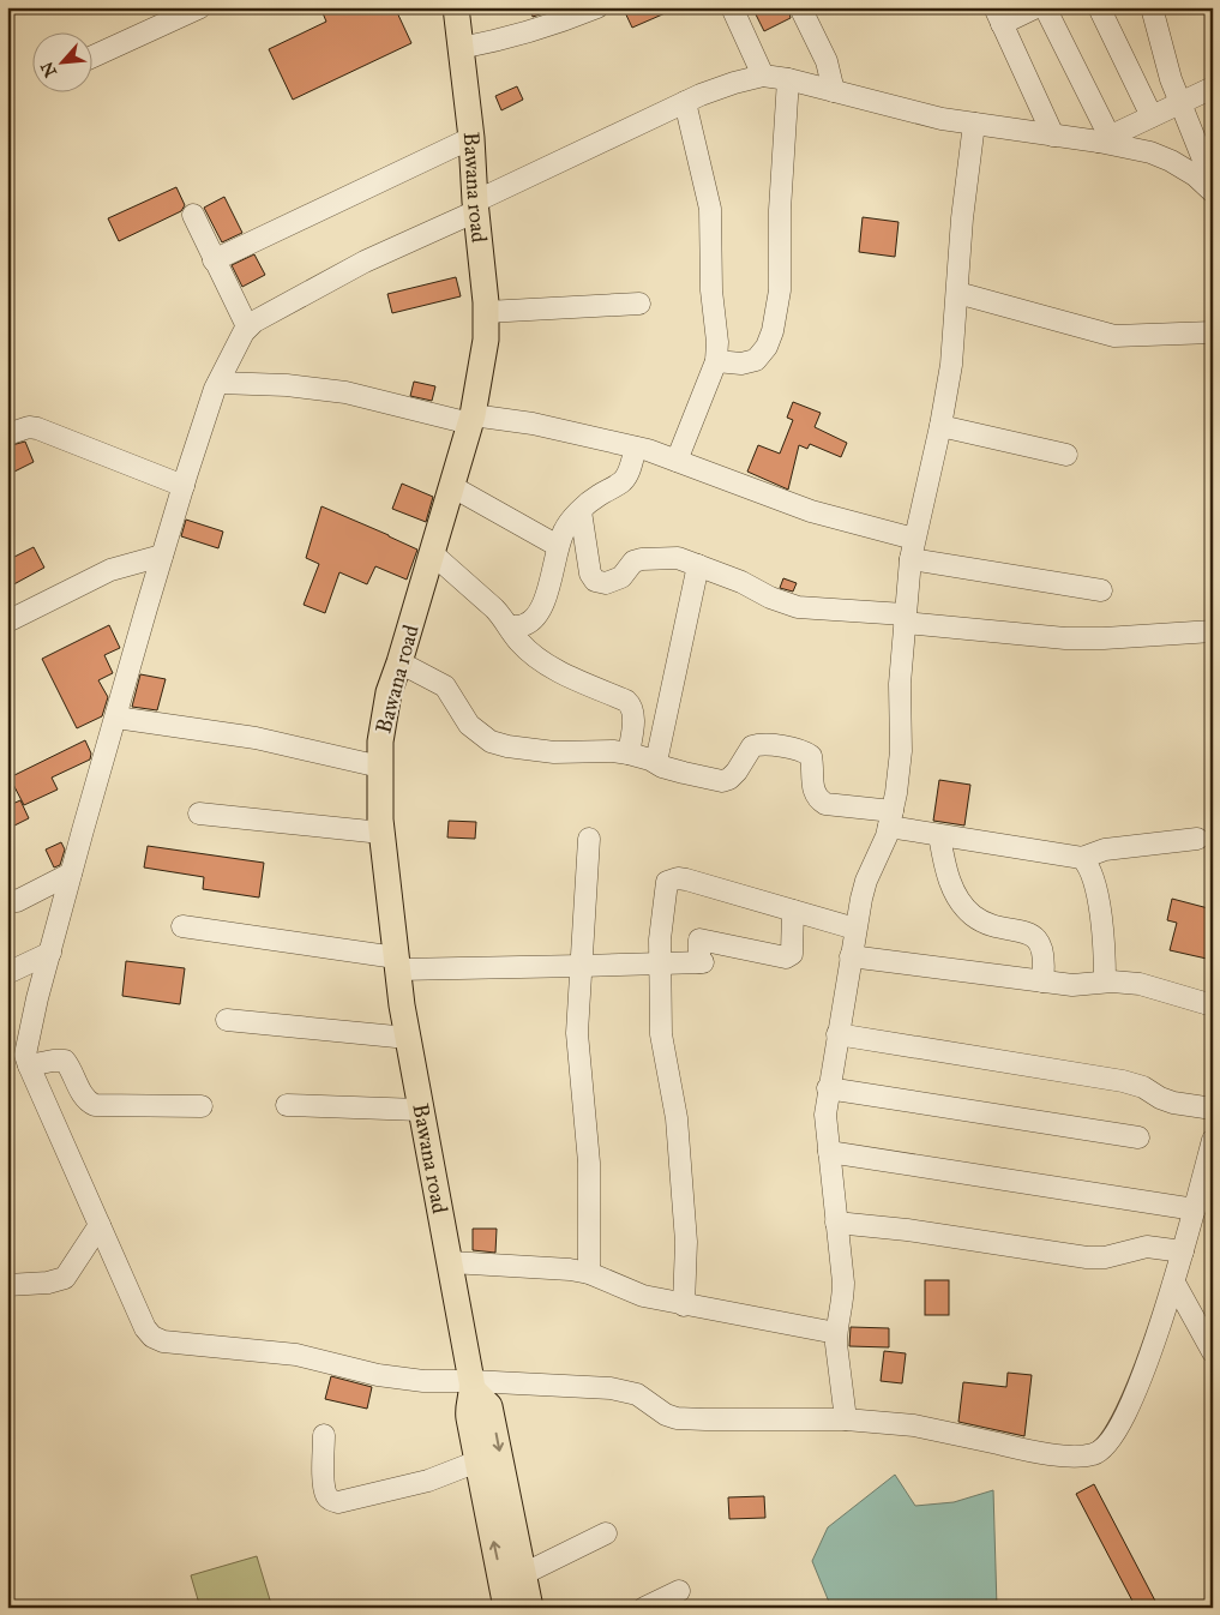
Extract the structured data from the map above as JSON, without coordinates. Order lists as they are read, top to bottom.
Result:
{
  "streets": {
    "main road": ["Bawana road"]
  },
  "north": "bottom left"
}
